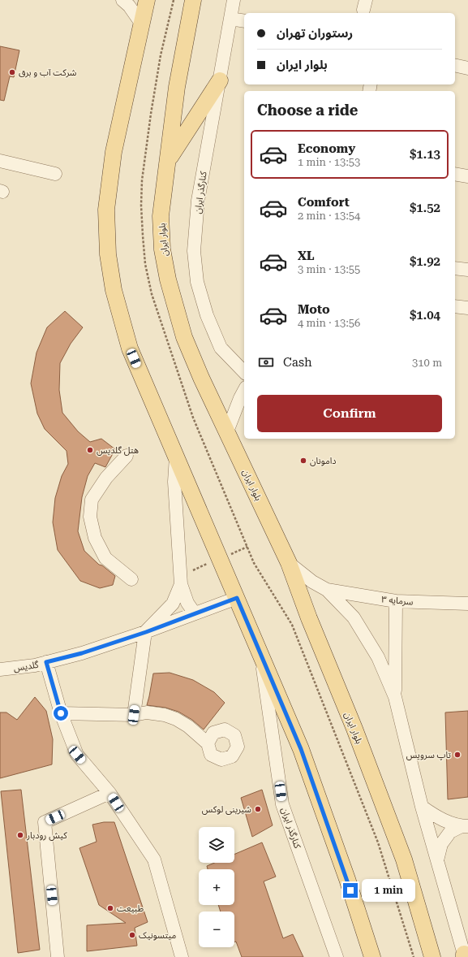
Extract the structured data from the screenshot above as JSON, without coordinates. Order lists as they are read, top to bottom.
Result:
{
  "streets": {
    "main road": ["بلوار ایران"],
    "street": ["کنارگذر ایران", "سرمایه ۳", "گلدیس"]
  },
  "places": [
    "شرکت آب و برق",
    "هتل گلدیس",
    "دامونان",
    "تاپ سرویس",
    "شيرينی لوكس",
    "کیش رودبار",
    "طبیعت",
    "میتسونیک"
  ],
  "page": {
    "banner": ["رستوران تهران", "بلوار ایران"],
    "heading": "Choose a ride",
    "list": [
      {
        "name": "Economy",
        "note": "1 min · 13:53",
        "value": "$1.13"
      },
      {
        "name": "Comfort",
        "note": "2 min · 13:54",
        "value": "$1.52"
      },
      {
        "name": "XL",
        "note": "3 min · 13:55",
        "value": "$1.92"
      },
      {
        "name": "Moto",
        "note": "4 min · 13:56",
        "value": "$1.04"
      }
    ],
    "pay": ["Cash", "310 m"],
    "buttons": "Confirm",
    "map_buttons": ["+", "−"],
    "bubble": "1 min"
  }
}
